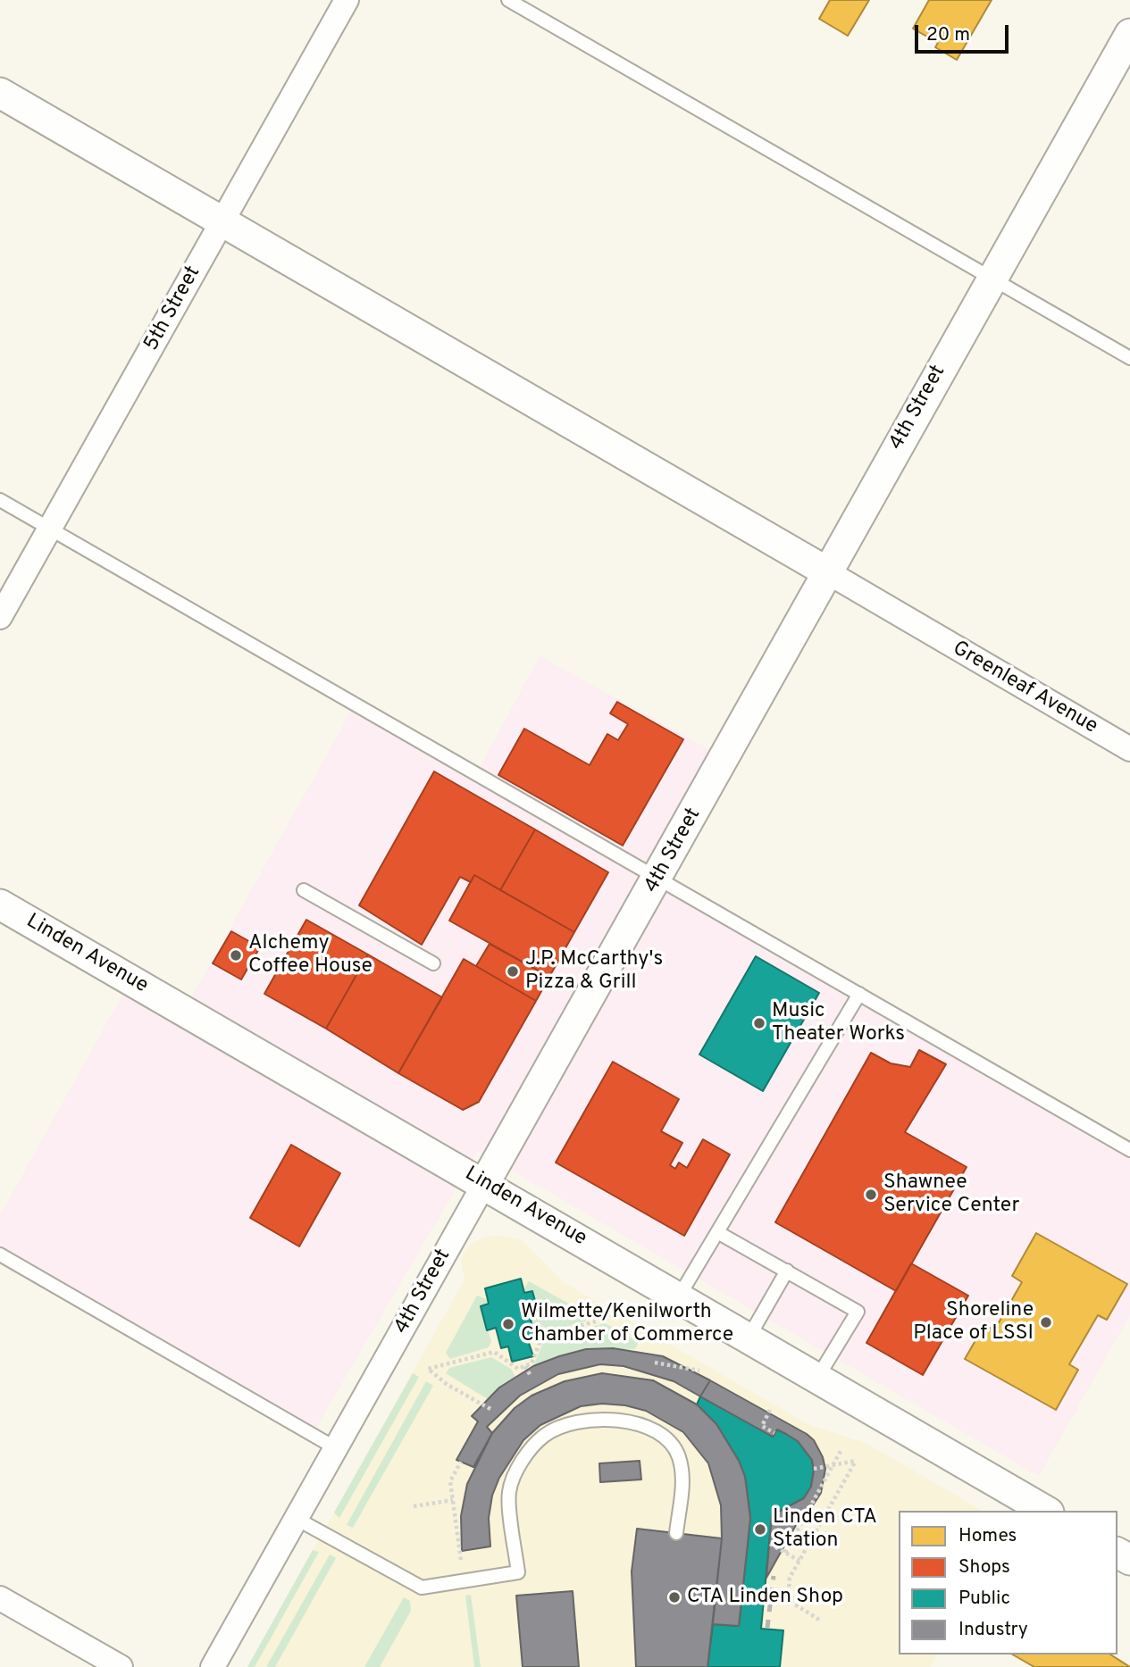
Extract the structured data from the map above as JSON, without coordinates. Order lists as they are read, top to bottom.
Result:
{
  "streets": {
    "street": [
      "5th Street",
      "4th Street",
      "Greenleaf Avenue",
      "Linden Avenue"
    ]
  },
  "crossings": [
    ["4th Street", "Greenleaf Avenue"],
    ["4th Street", "Linden Avenue"]
  ],
  "places": [
    "Alchemy Coffee House",
    "J.P. McCarthy's Pizza & Grill",
    "Music Theater Works",
    "Shawnee Service Center",
    "Shoreline Place of LSSI",
    "Wilmette/Kenilworth Chamber of Commerce",
    "Linden CTA Station",
    "CTA Linden Shop"
  ],
  "legend": [
    "Homes",
    "Shops",
    "Public",
    "Industry"
  ],
  "scale_bar": "20 m"
}
